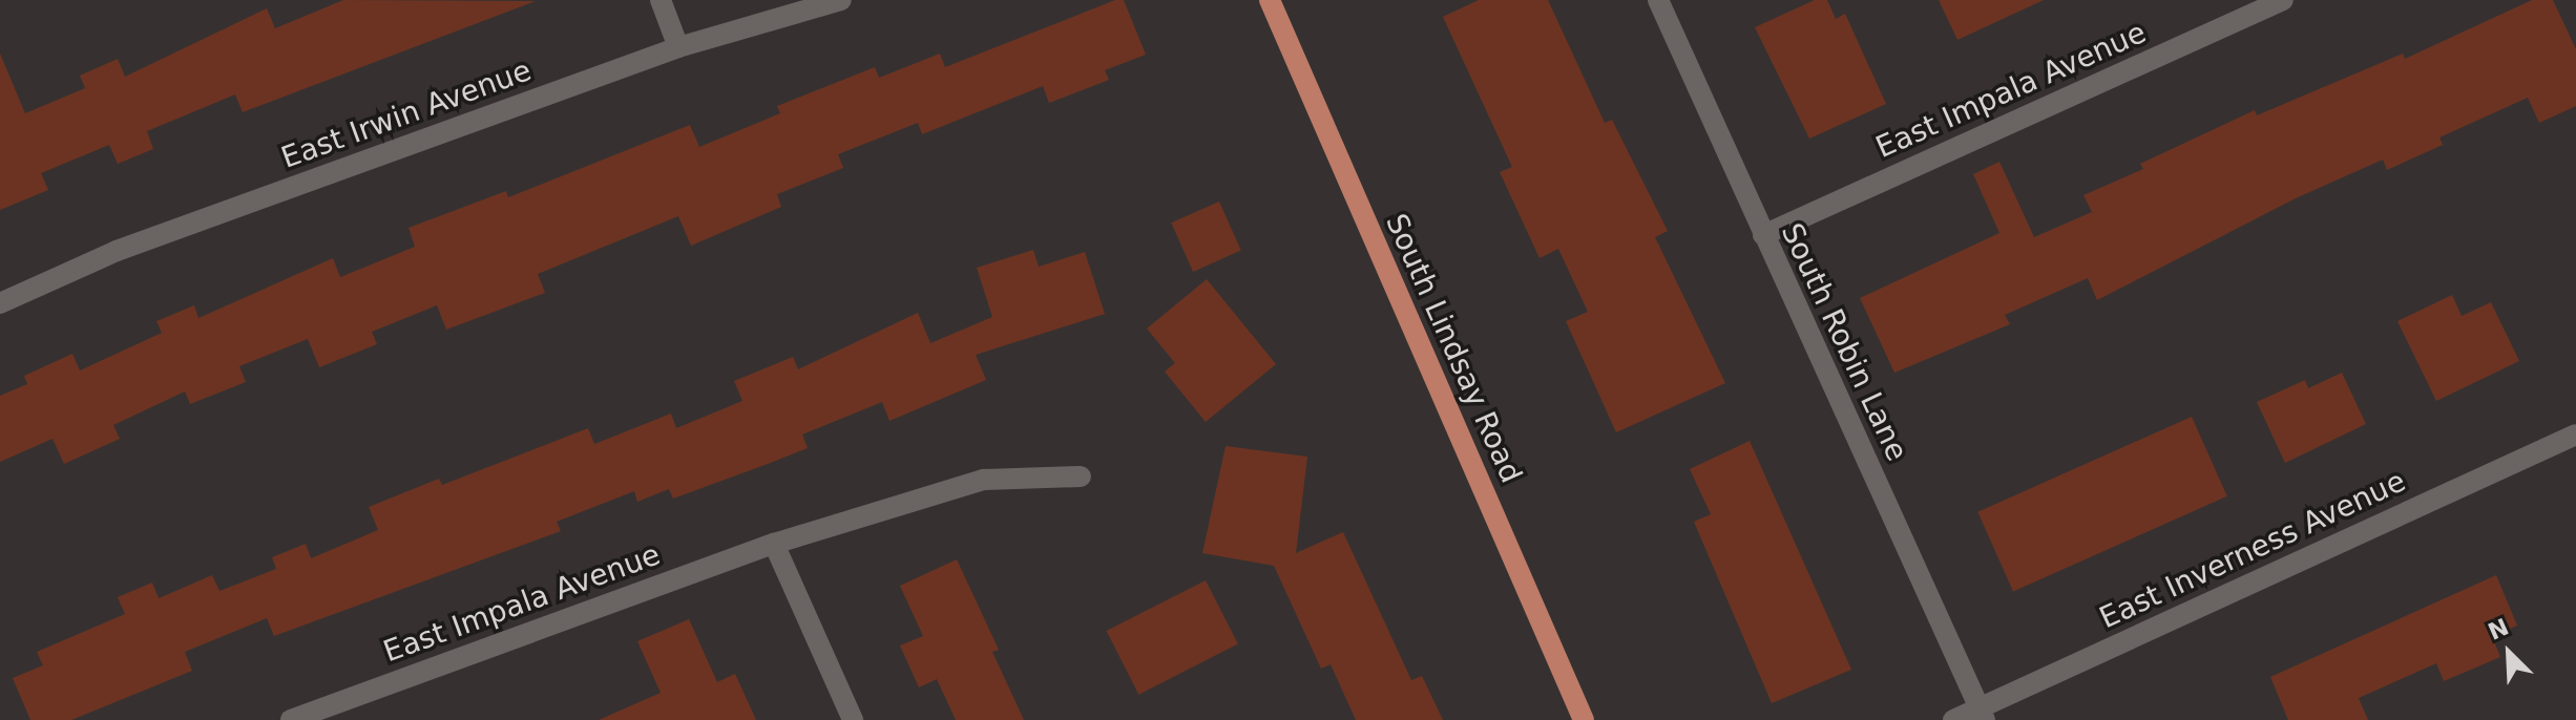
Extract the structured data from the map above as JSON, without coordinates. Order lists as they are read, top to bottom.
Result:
{
  "streets": {
    "main road": ["South Lindsay Road"],
    "street": [
      "East Impala Avenue",
      "East Irwin Avenue",
      "South Robin Lane",
      "East Inverness Avenue"
    ]
  },
  "crossings": [
    ["East Impala Avenue", "South Robin Lane"],
    ["South Robin Lane", "East Inverness Avenue"]
  ],
  "north": "top left"
}
